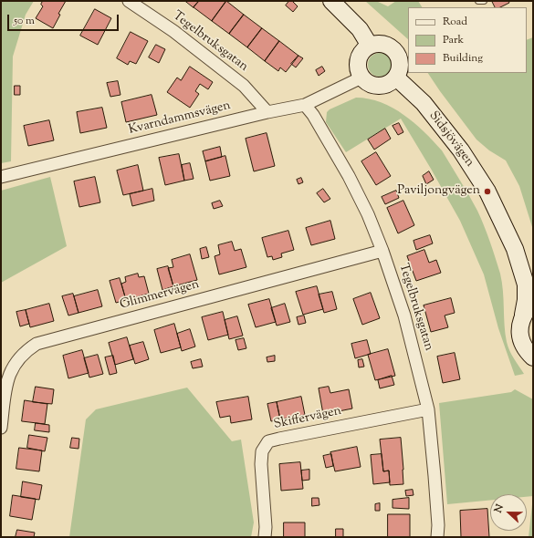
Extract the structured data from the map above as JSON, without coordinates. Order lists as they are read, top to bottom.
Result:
{
  "streets": {
    "main road": ["Sidsjövägen"],
    "street": [
      "Tegelbruksgatan",
      "Kvarndammsvägen",
      "Glimmervägen",
      "Skiffervägen"
    ]
  },
  "crossings": [
    ["Tegelbruksgatan", "Kvarndammsvägen"],
    ["Tegelbruksgatan", "Glimmervägen"],
    ["Tegelbruksgatan", "Skiffervägen"],
    ["Kvarndammsvägen", "Sidsjövägen"]
  ],
  "places": ["Paviljongvägen"],
  "legend": ["Road", "Park", "Building"],
  "scale_bar": "50 m",
  "north": "left"
}
